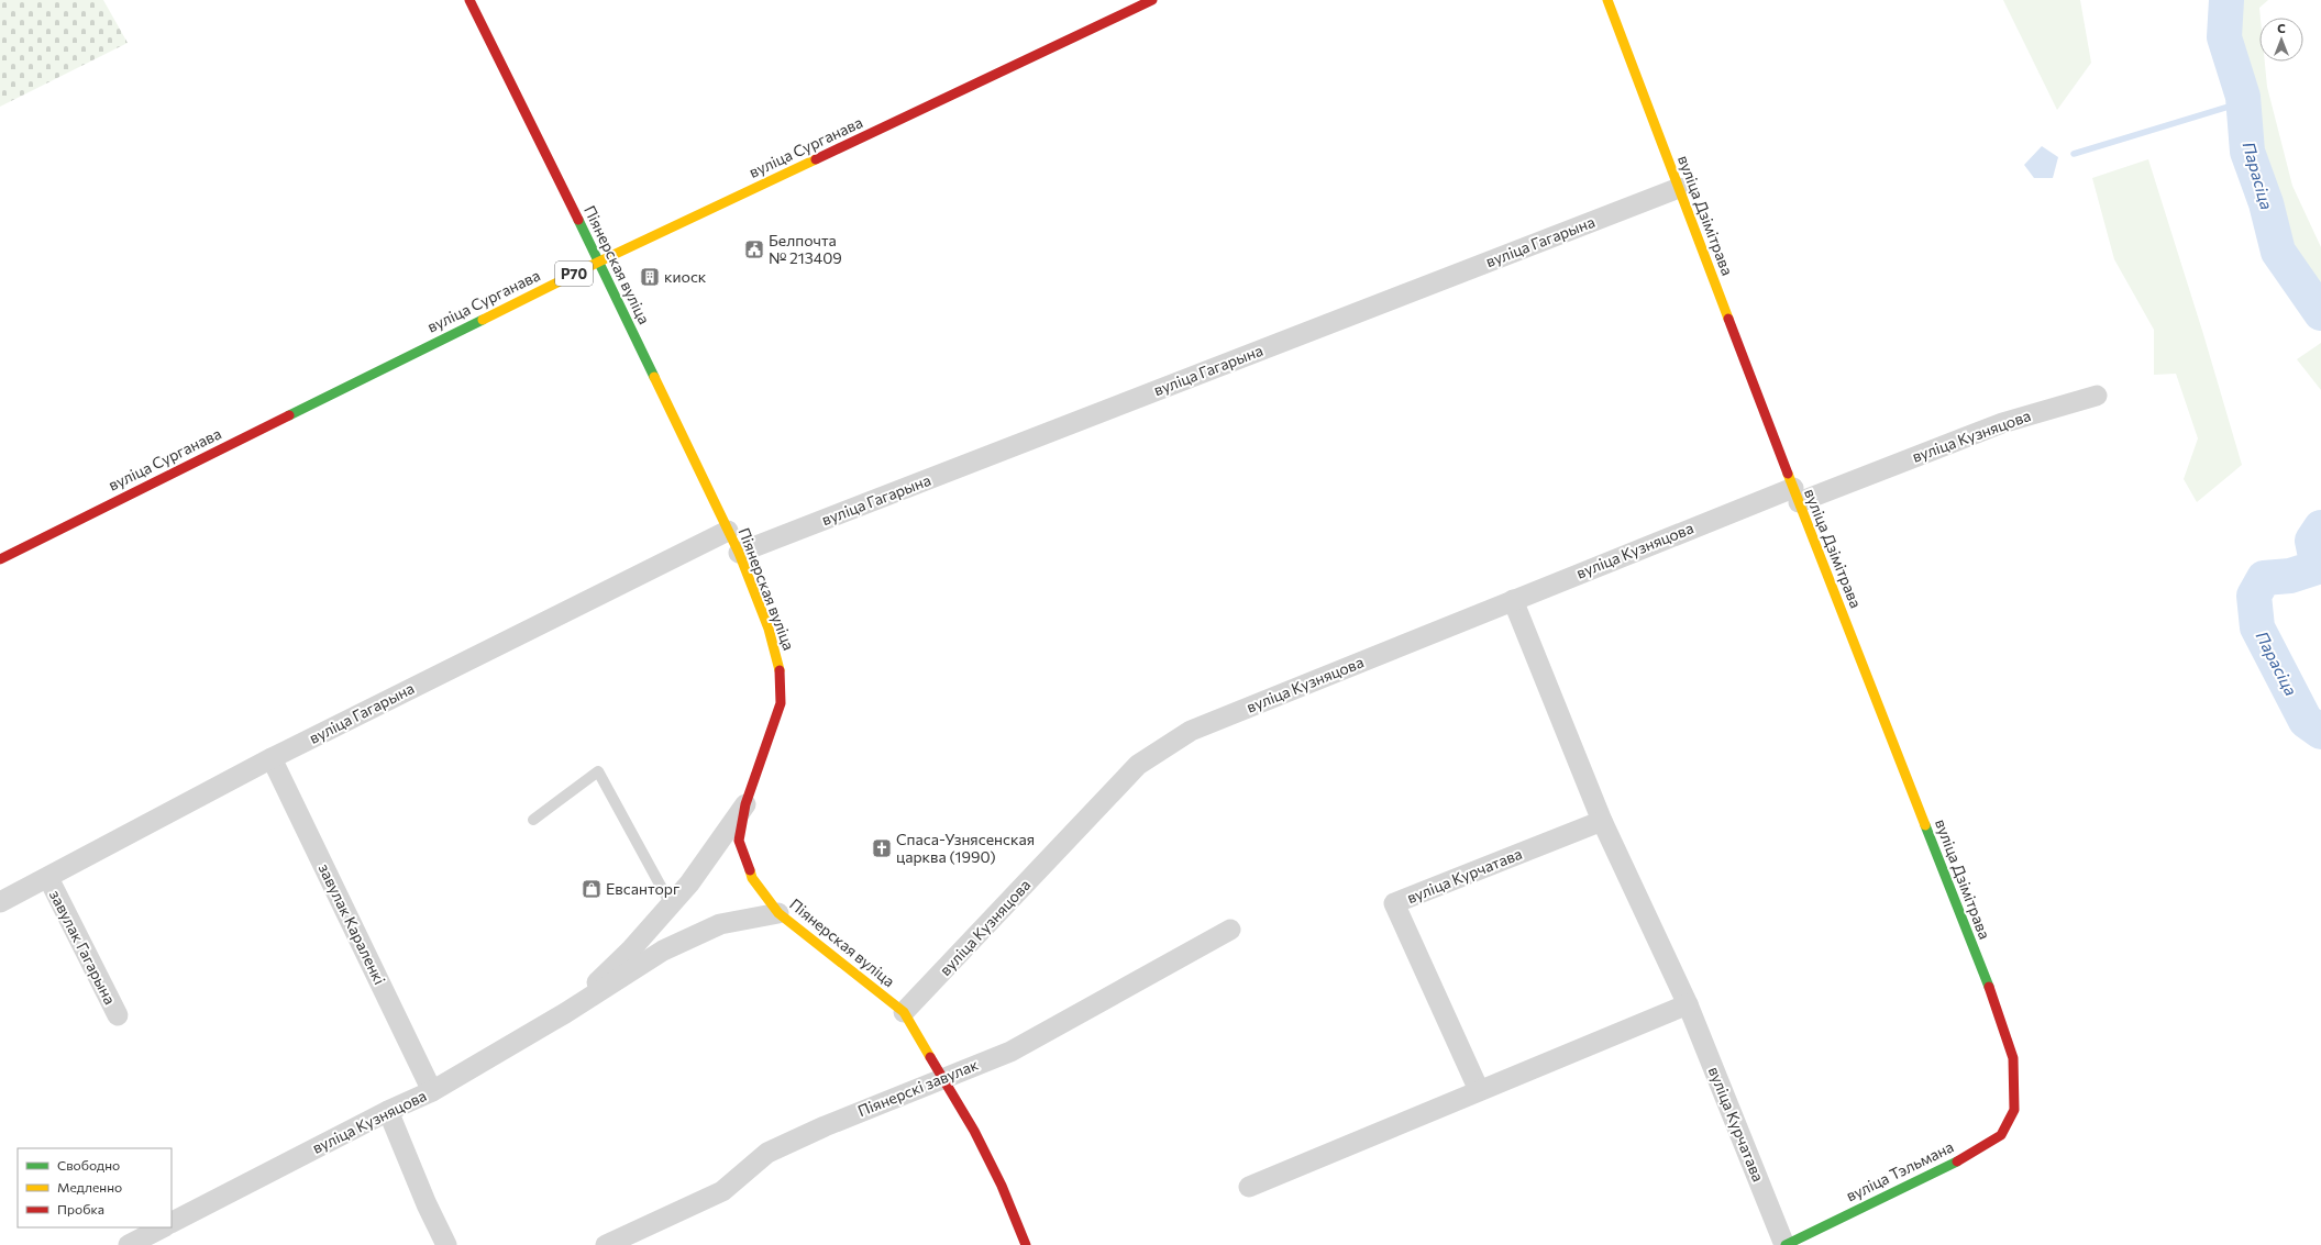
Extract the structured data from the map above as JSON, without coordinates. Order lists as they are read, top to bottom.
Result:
{
  "streets": {
    "street": [
      "вуліца Сурганава",
      "вуліца Дзімітрава",
      "вуліца Гагарына",
      "Піянерская вуліца",
      "Р70",
      "вуліца Кузняцова",
      "вуліца Курчатава",
      "завулак Караленкі",
      "завулак Гагарына",
      "Піянерскі завулак",
      "вуліца Тэльмана"
    ]
  },
  "crossings": [
    ["вуліца Сурганава", "Піянерская вуліца"],
    ["вуліца Дзімітрава", "вуліца Гагарына"],
    ["вуліца Дзімітрава", "вуліца Кузняцова"],
    ["вуліца Дзімітрава", "вуліца Тэльмана"],
    ["вуліца Гагарына", "Піянерская вуліца"],
    ["вуліца Гагарына", "завулак Караленкі"],
    ["вуліца Гагарына", "завулак Гагарына"],
    ["Піянерская вуліца", "вуліца Кузняцова"],
    ["Піянерская вуліца", "Піянерскі завулак"],
    ["вуліца Кузняцова", "вуліца Курчатава"],
    ["вуліца Кузняцова", "завулак Караленкі"],
    ["вуліца Курчатава", "вуліца Тэльмана"]
  ],
  "water": ["Парасіца"],
  "places": {
    "public building": ["Белпочта № 213409"],
    "building": ["киоск"],
    "church": ["Спаса-Узнясенская царква (1990)"],
    "shop": ["Евсанторг"]
  },
  "legend": ["Свободно", "Медленно", "Пробка"],
  "north": "top"
}
